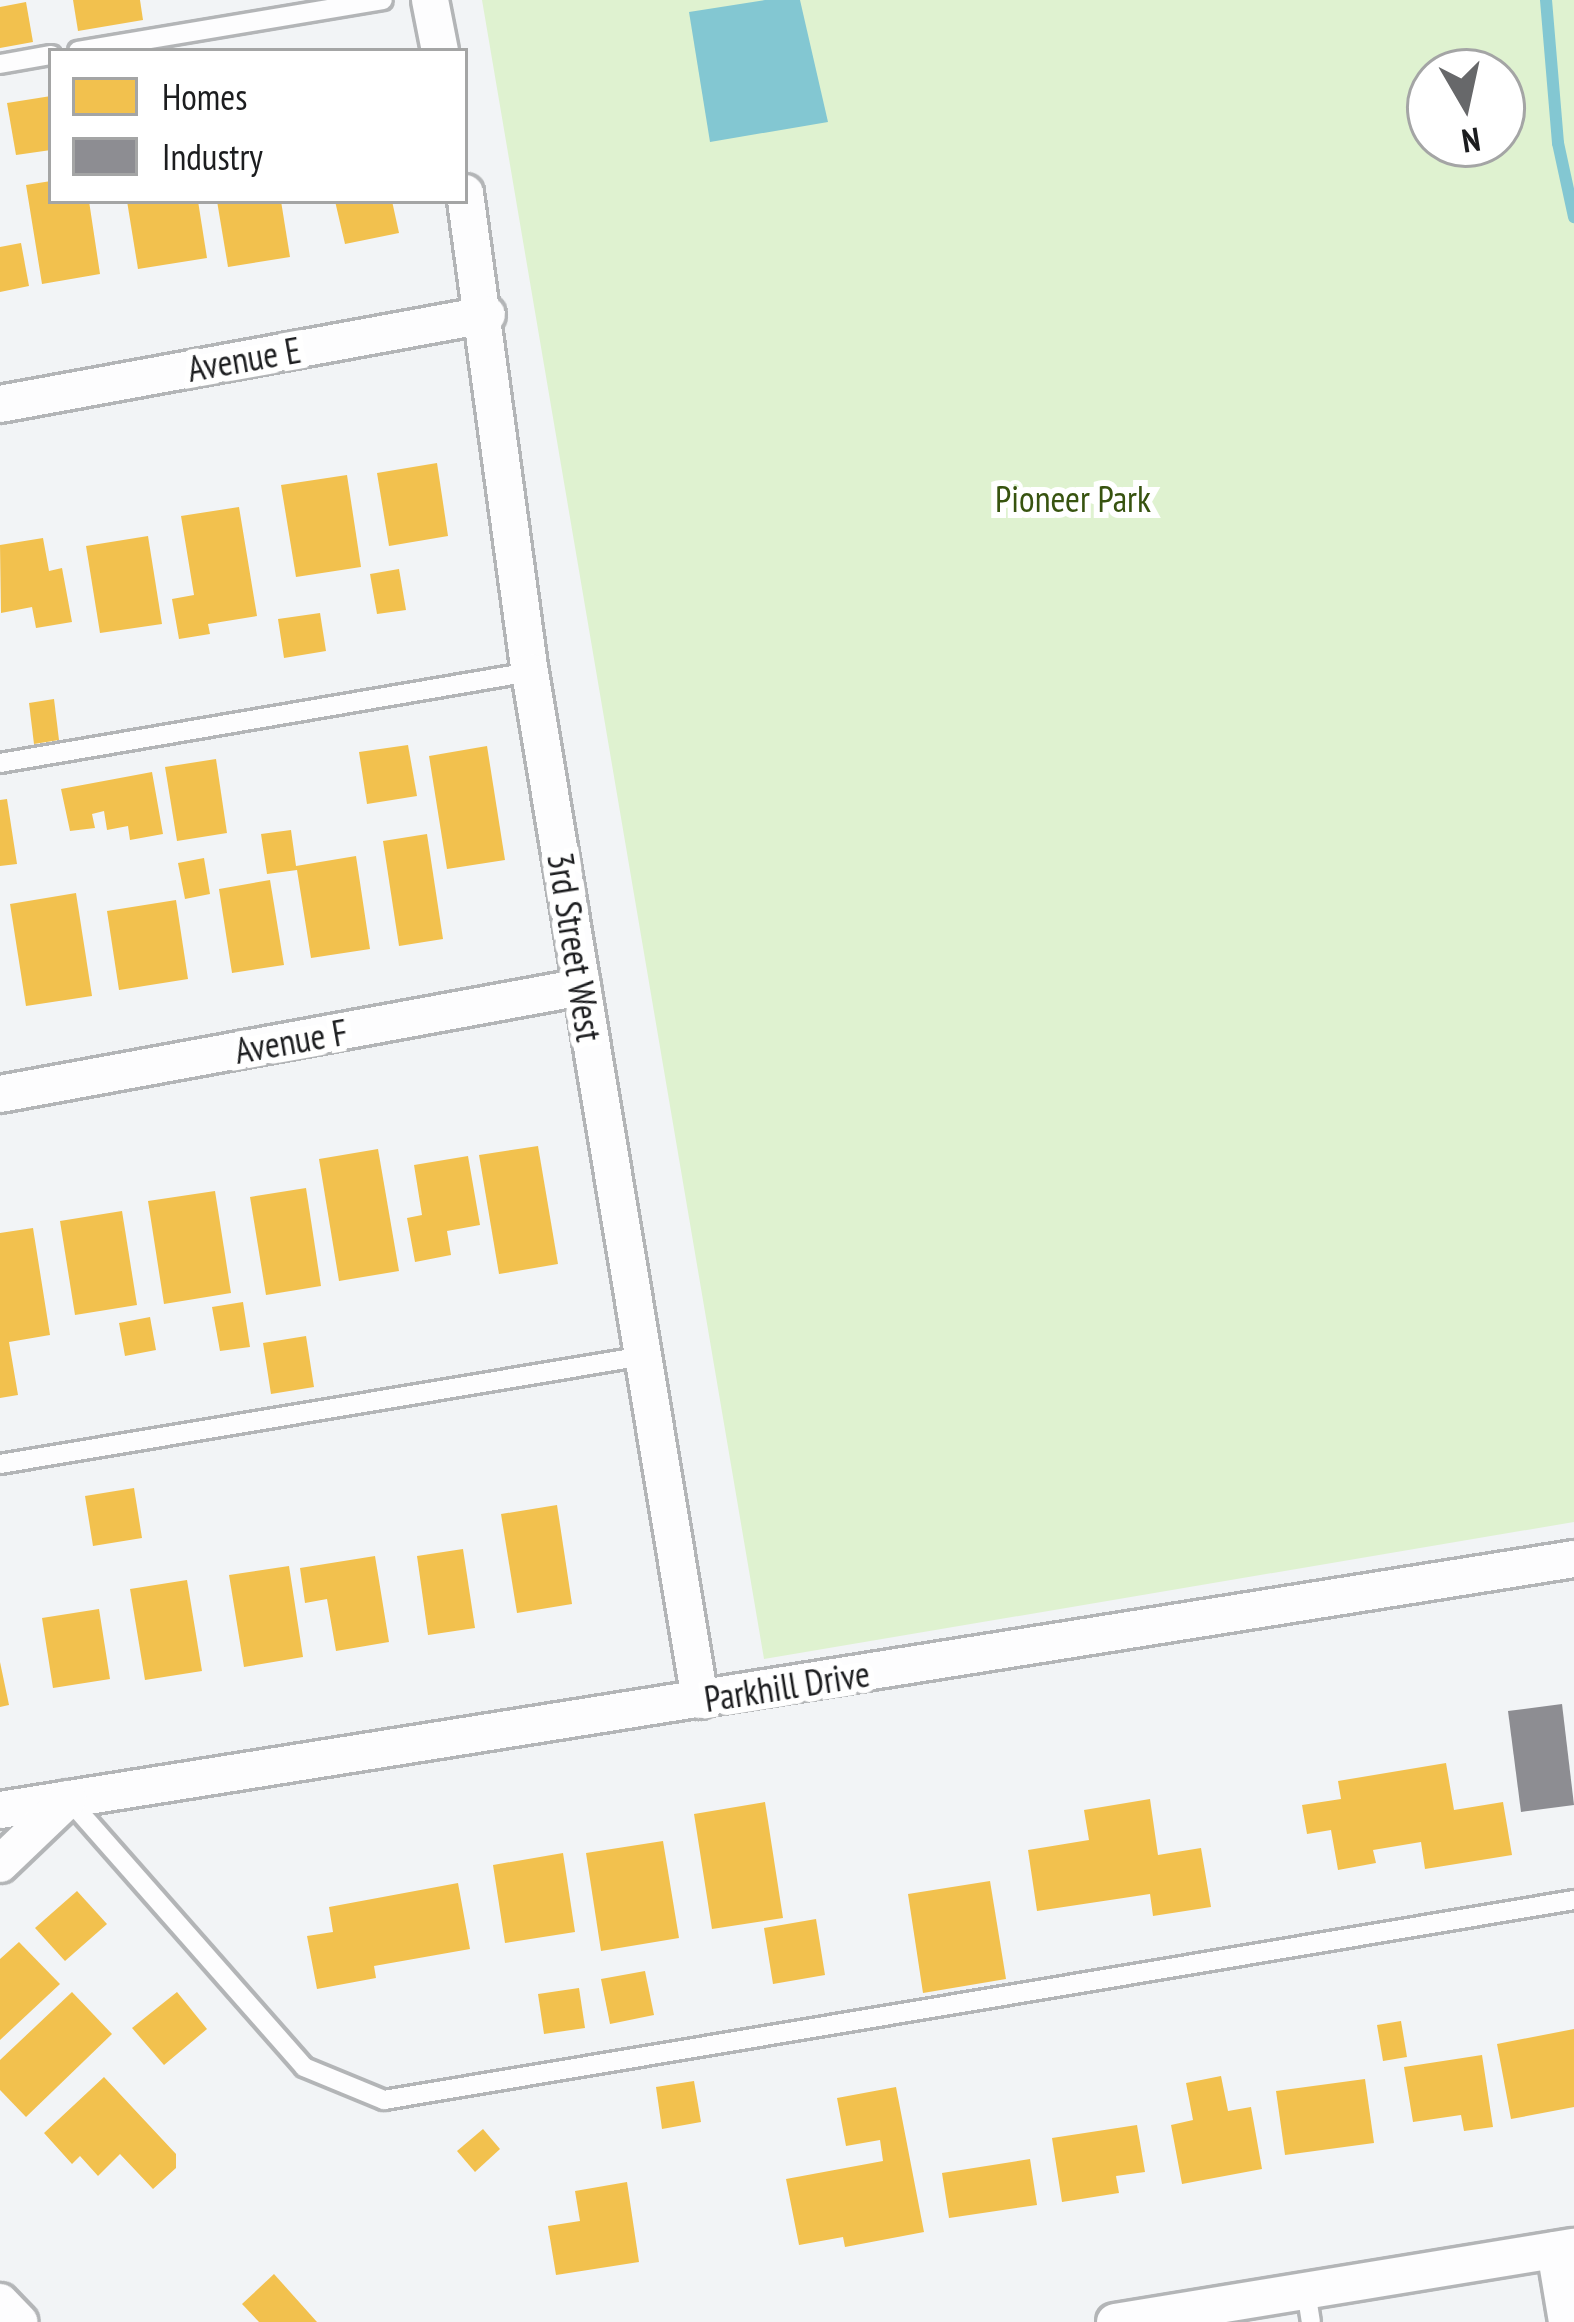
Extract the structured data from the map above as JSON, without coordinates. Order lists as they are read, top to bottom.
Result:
{
  "streets": {
    "street": [
      "Avenue E",
      "3rd Street West",
      "Avenue F",
      "Parkhill Drive"
    ]
  },
  "crossings": [
    ["Avenue E", "3rd Street West"],
    ["3rd Street West", "Avenue F"],
    ["3rd Street West", "Parkhill Drive"]
  ],
  "parks": ["Pioneer Park"],
  "legend": ["Homes", "Industry"],
  "north": "bottom"
}
